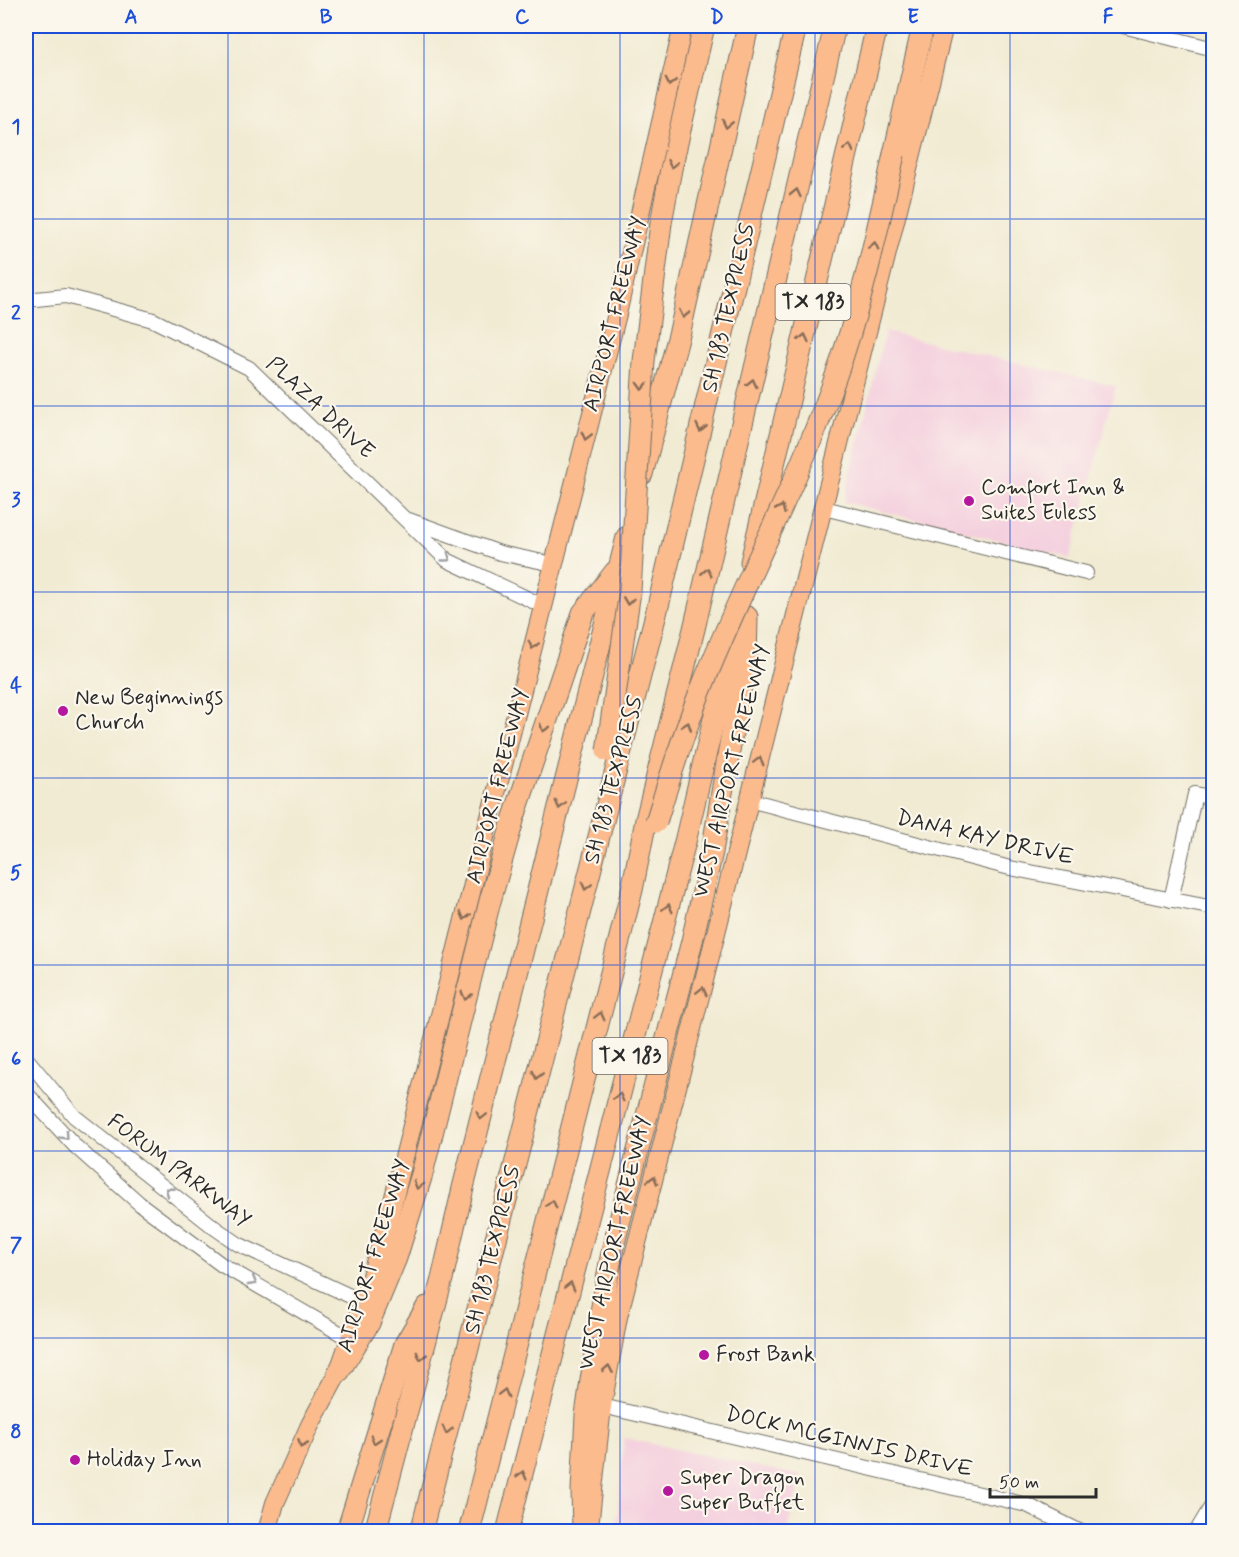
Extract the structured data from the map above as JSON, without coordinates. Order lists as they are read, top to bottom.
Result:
{
  "streets": {
    "highway": ["TX 183", "SH 183 TEXPRESS"],
    "main road": ["AIRPORT FREEWAY", "WEST AIRPORT FREEWAY"],
    "street": [
      "PLAZA DRIVE",
      "DANA KAY DRIVE",
      "FORUM PARKWAY",
      "DOCK MCGINNIS DRIVE"
    ]
  },
  "crossings": [
    ["AIRPORT FREEWAY", "PLAZA DRIVE"],
    ["AIRPORT FREEWAY", "FORUM PARKWAY"],
    ["WEST AIRPORT FREEWAY", "DANA KAY DRIVE"],
    ["WEST AIRPORT FREEWAY", "DOCK MCGINNIS DRIVE"]
  ],
  "one_way": ["AIRPORT FREEWAY", "WEST AIRPORT FREEWAY"],
  "places": [
    "Comfort Inn & Suites Euless",
    "New Beginnings Church",
    "Frost Bank",
    "Holiday Inn",
    "Super Dragon Super Buffet"
  ],
  "scale_bar": "50 m",
  "grid": {
    "columns": [
      "A",
      "B",
      "C",
      "D",
      "E",
      "F"
    ],
    "rows": [
      "1",
      "2",
      "3",
      "4",
      "5",
      "6",
      "7",
      "8"
    ]
  }
}
